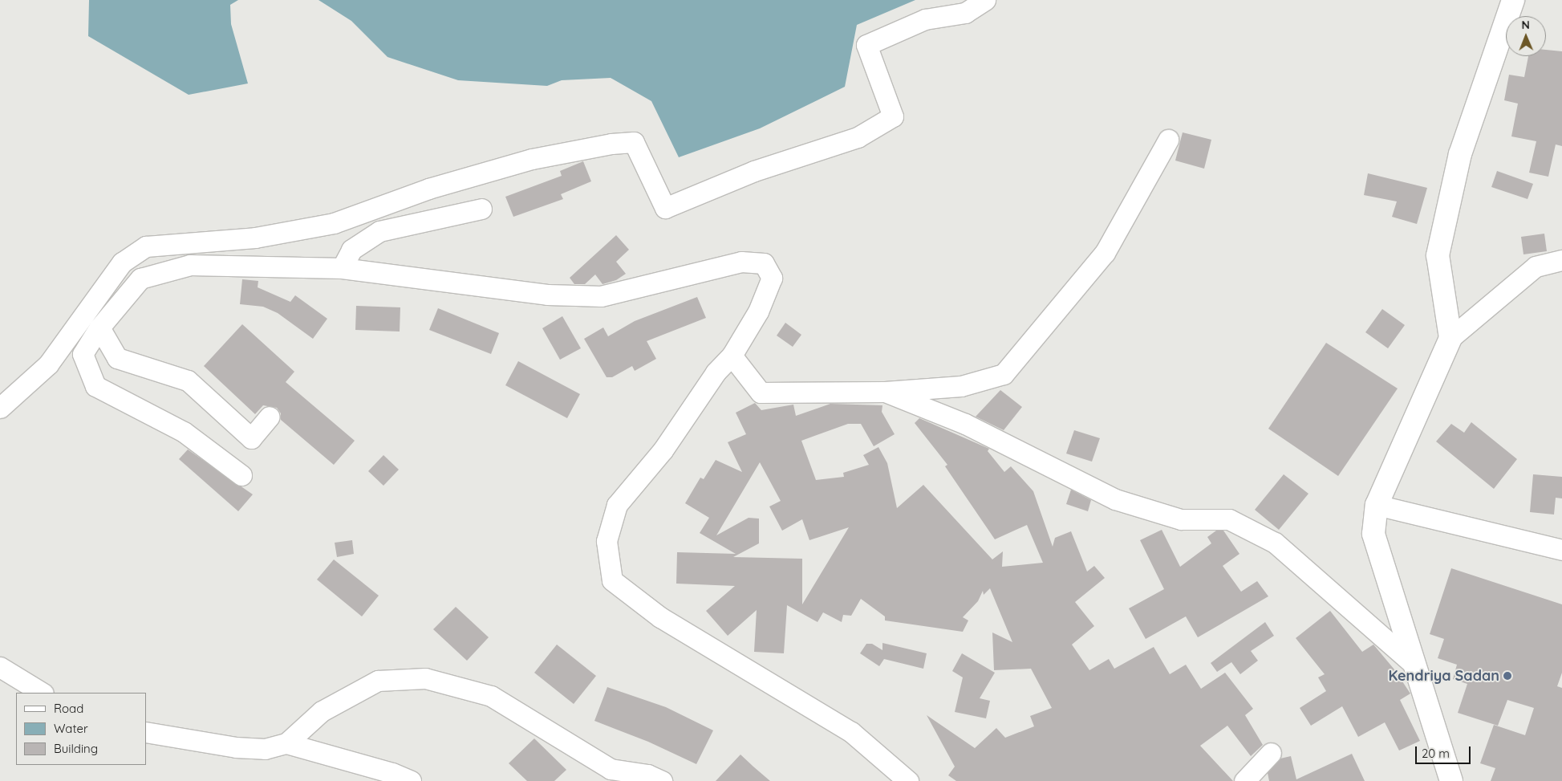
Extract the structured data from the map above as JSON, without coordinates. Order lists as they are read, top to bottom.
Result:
{
  "places": ["Kendriya Sadan"],
  "legend": ["Road", "Water", "Building"],
  "scale_bar": "20 m",
  "north": "top"
}
